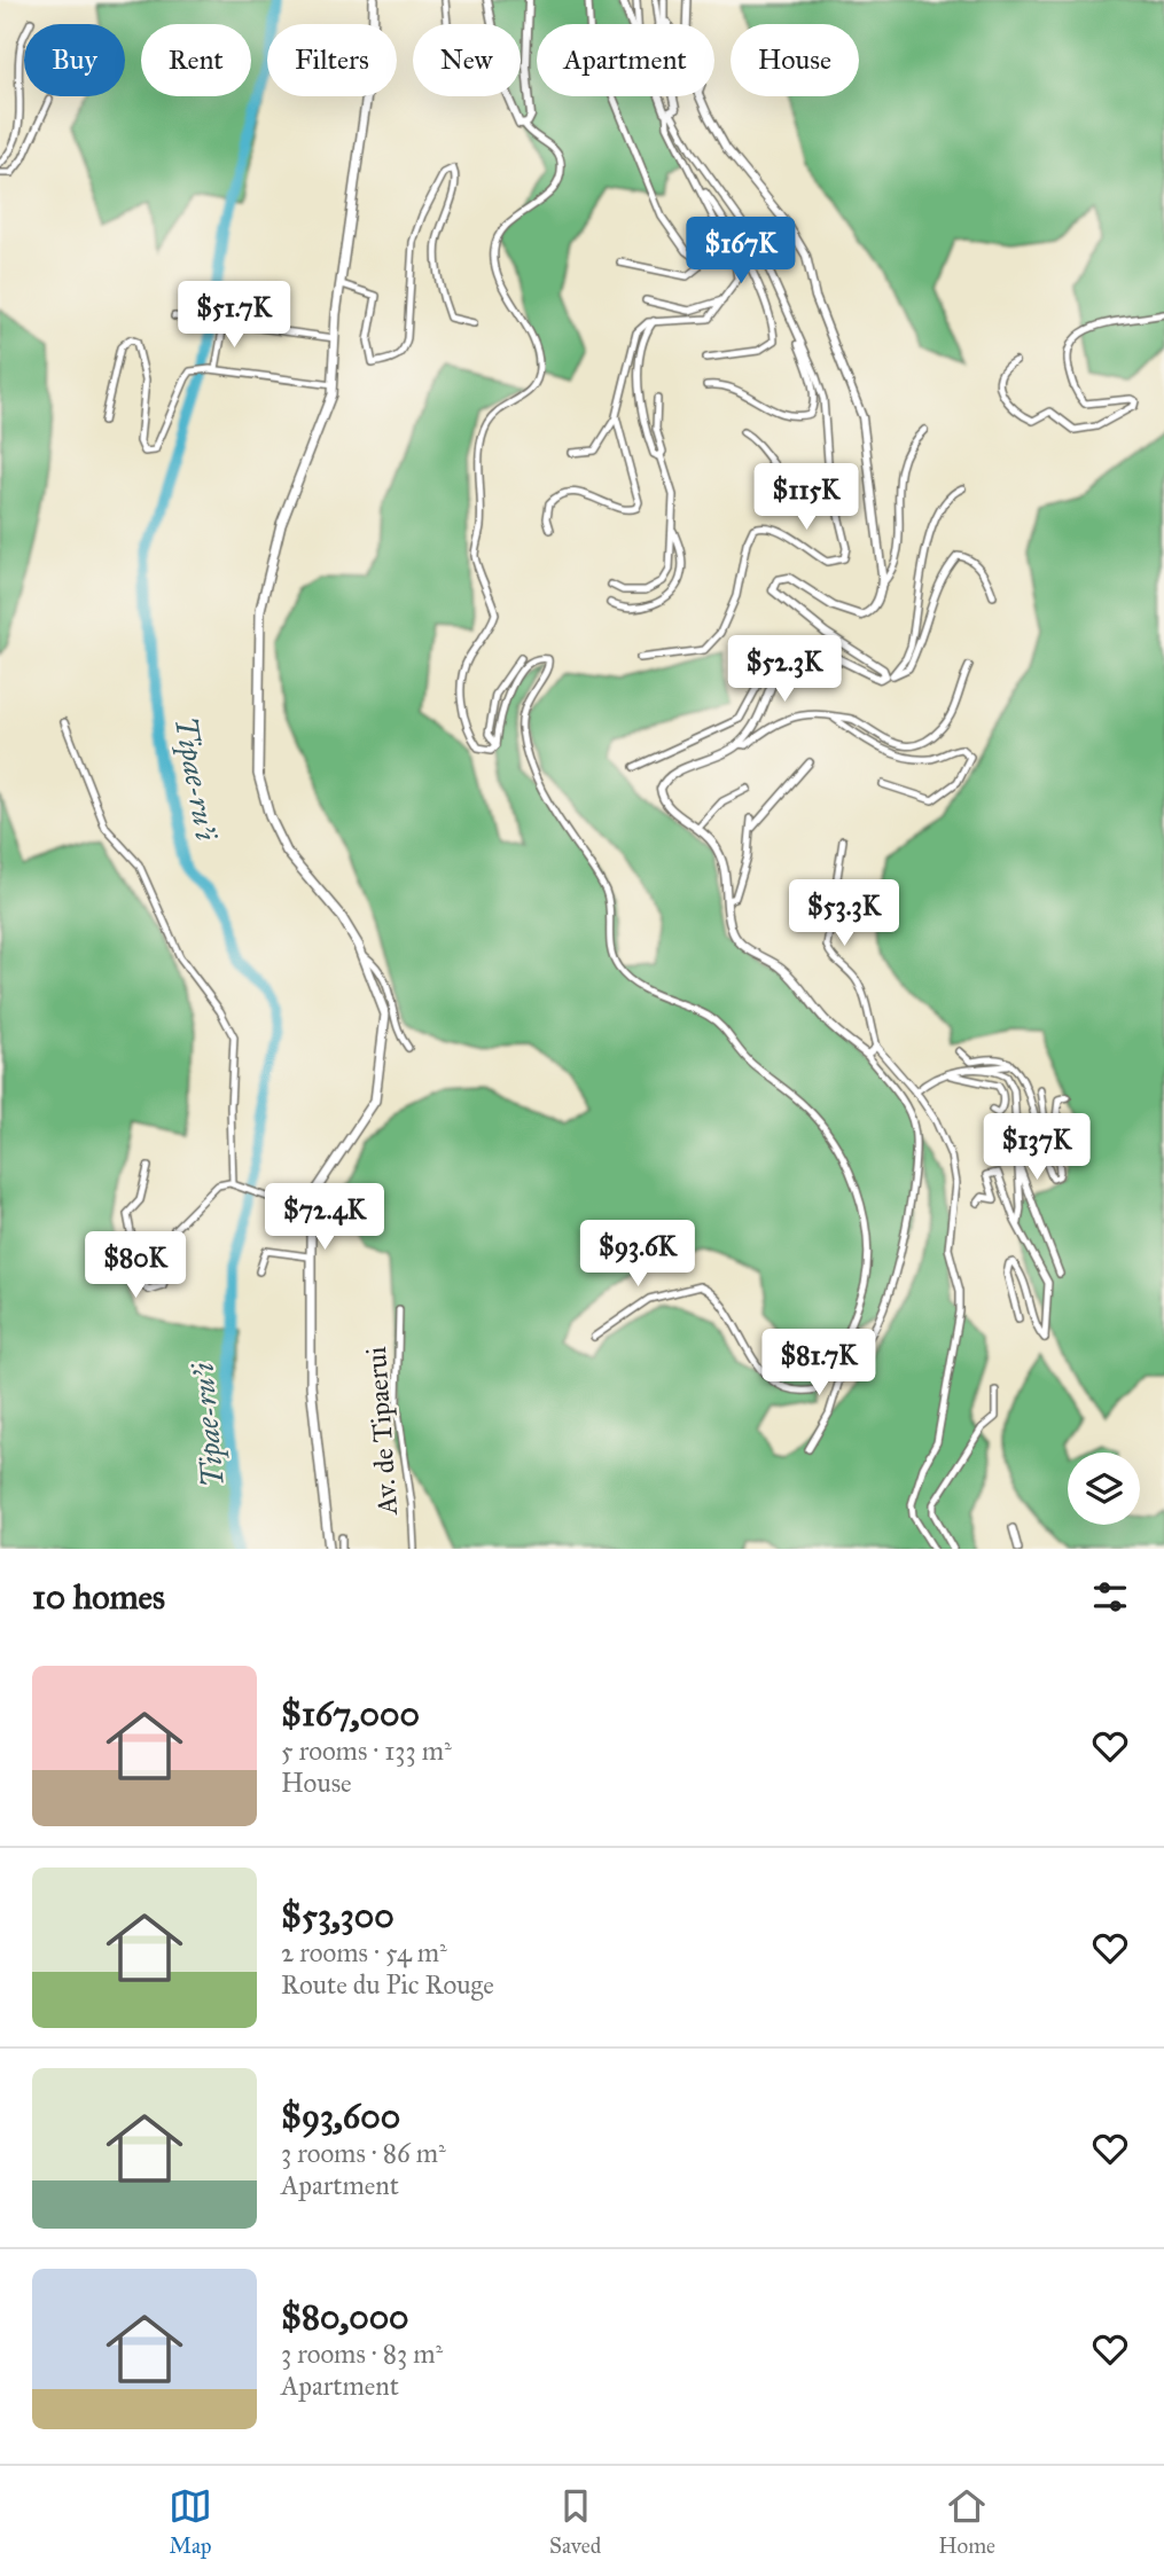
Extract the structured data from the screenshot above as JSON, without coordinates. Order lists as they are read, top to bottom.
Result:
{
  "streets": {
    "street": ["Av. de Tipaerui"]
  },
  "water": ["Tipae-ru’i"],
  "page": {
    "chip": [
      "Buy",
      "Rent",
      "Filters",
      "New",
      "Apartment",
      "House"
    ],
    "price": [
      "$167K",
      "$51.7K",
      "$115K",
      "$52.3K",
      "$53.3K",
      "$137K",
      "$72.4K",
      "$93.6K",
      "$80K",
      "$81.7K"
    ],
    "heading": "10 homes",
    "list": [
      {
        "name": "$167,000",
        "note": "5 rooms · 133 m² · House"
      },
      {
        "name": "$53,300",
        "note": "2 rooms · 54 m² · Route du Pic Rouge"
      },
      {
        "name": "$93,600",
        "note": "3 rooms · 86 m² · Apartment"
      },
      {
        "name": "$80,000",
        "note": "3 rooms · 83 m² · Apartment"
      }
    ],
    "tabs": ["Map", "Saved", "Home"]
  }
}
